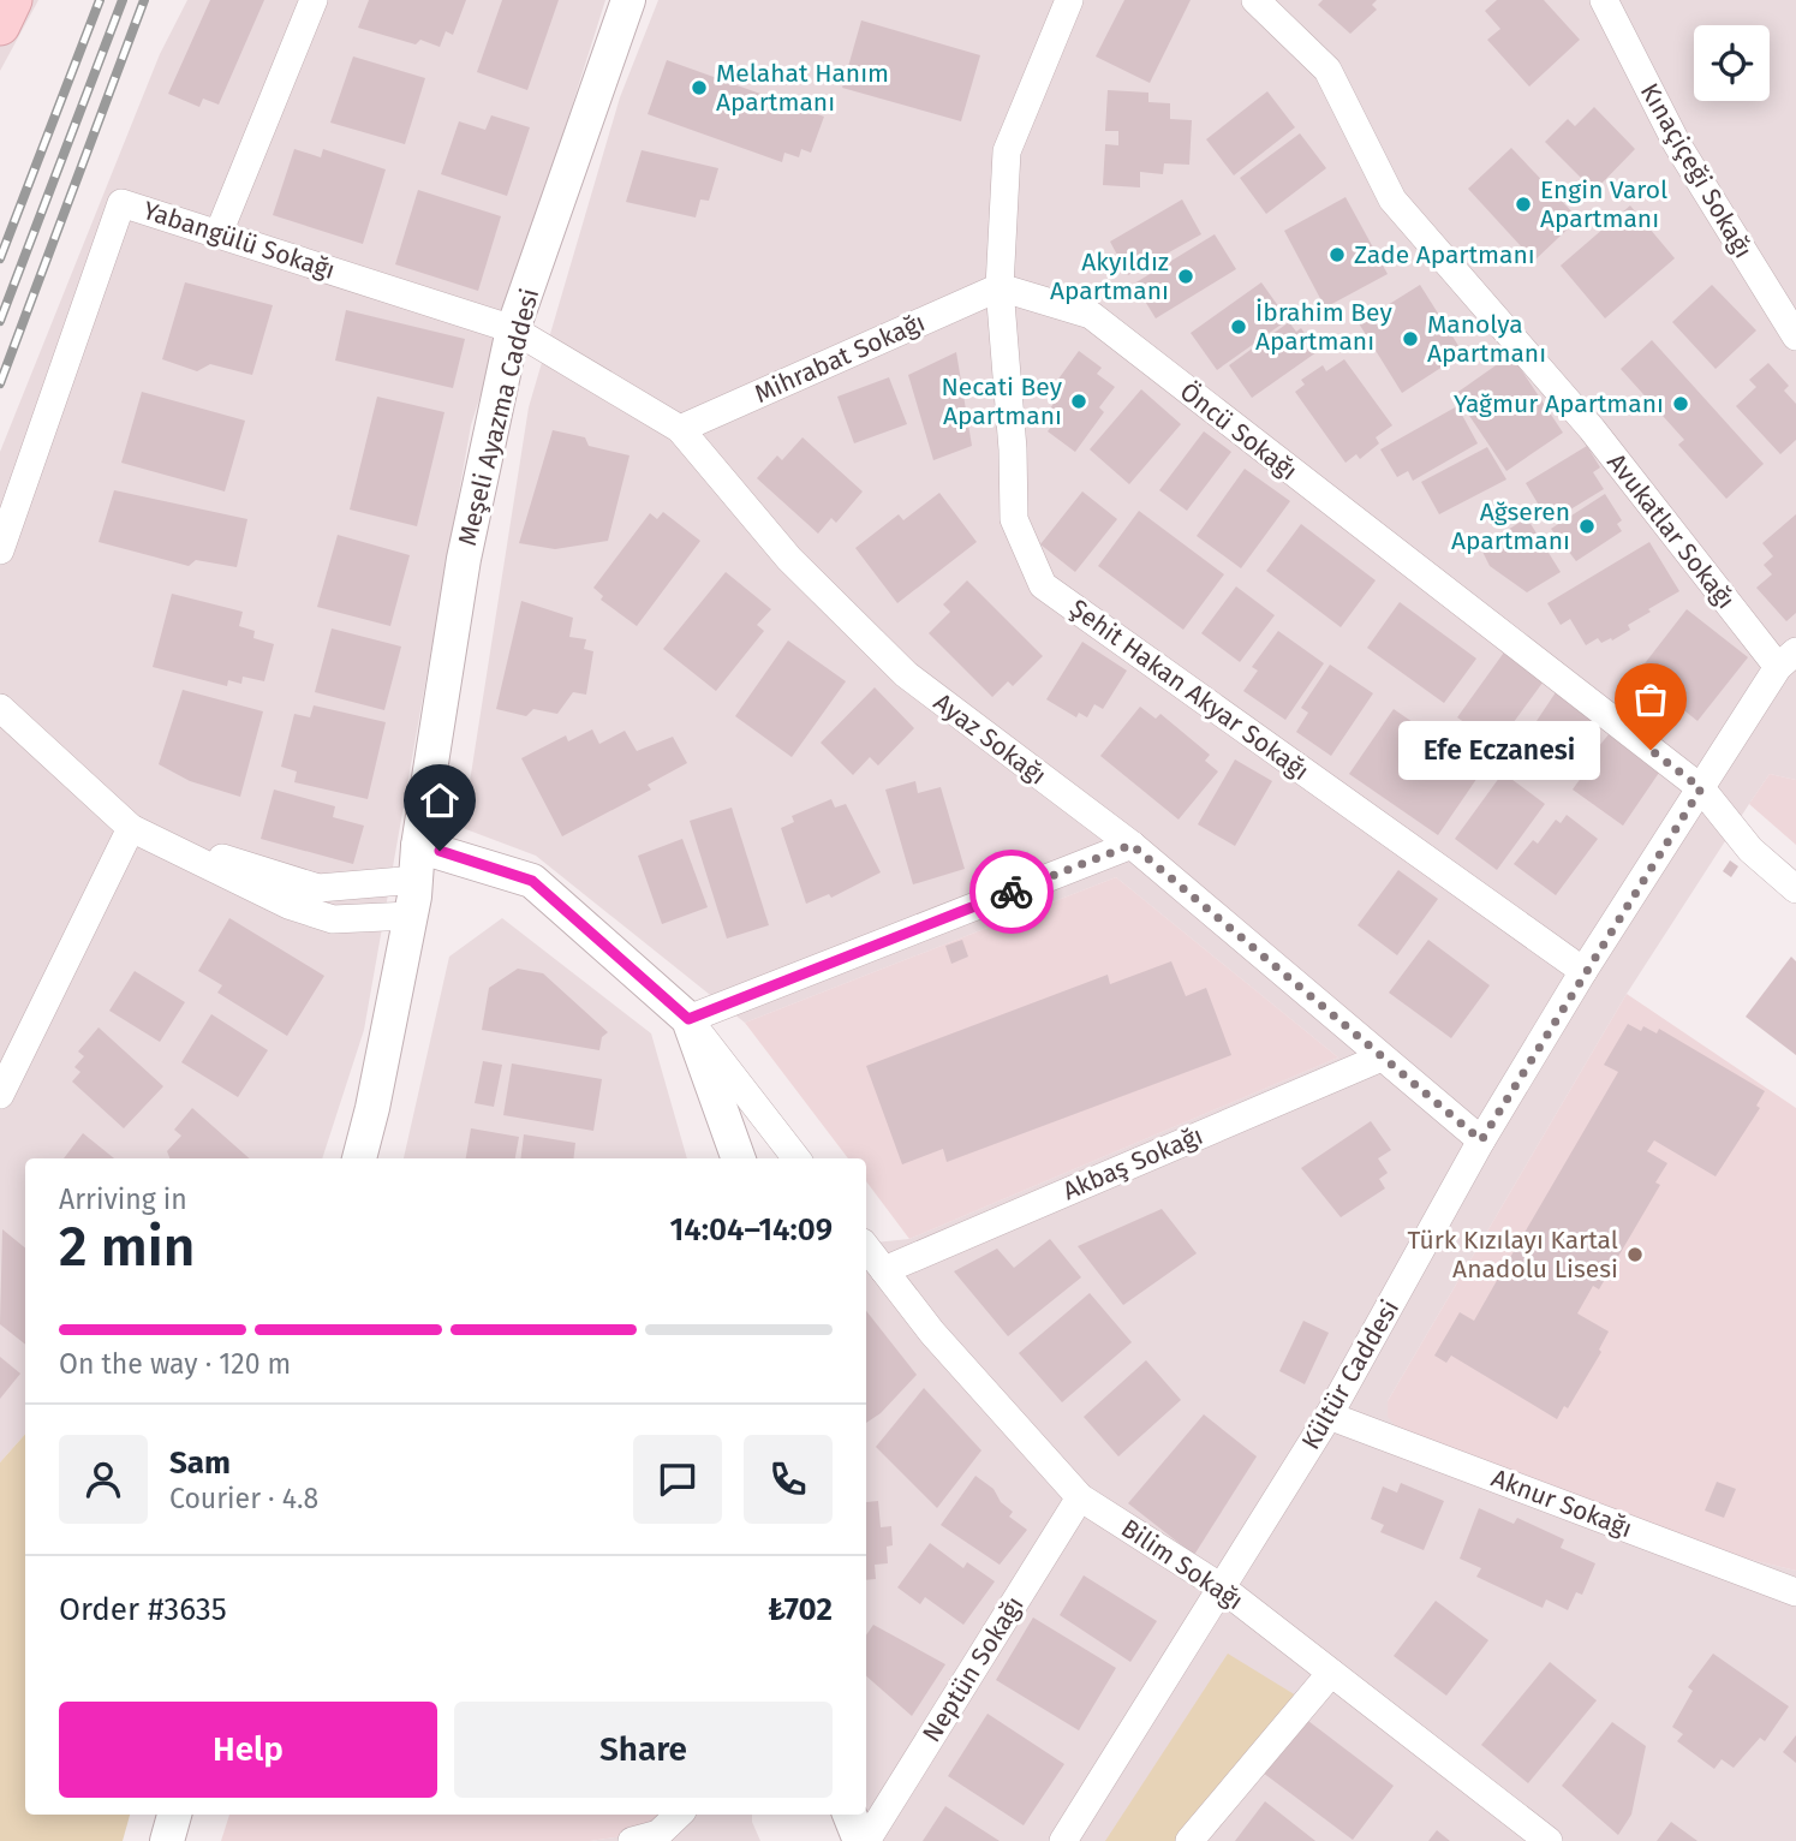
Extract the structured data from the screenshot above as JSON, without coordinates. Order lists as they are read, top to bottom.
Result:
{
  "streets": {
    "street": [
      "Kınaçiçeği Sokağı",
      "Yabangülü Sokağı",
      "Mihrabat Sokağı",
      "Meşeli Ayazma Caddesi",
      "Öncü Sokağı",
      "Avukatlar Sokağı",
      "Şehit Hakan Akyar Sokağı",
      "Ayaz Sokağı",
      "Akbaş Sokağı",
      "Kültür Caddesi",
      "Aknur Sokağı",
      "Bilim Sokağı",
      "Neptün Sokağı"
    ]
  },
  "crossings": [
    ["Yabangülü Sokağı", "Meşeli Ayazma Caddesi"],
    ["Yabangülü Sokağı", "Ayaz Sokağı"],
    ["Mihrabat Sokağı", "Öncü Sokağı"],
    ["Mihrabat Sokağı", "Şehit Hakan Akyar Sokağı"],
    ["Mihrabat Sokağı", "Ayaz Sokağı"],
    ["Meşeli Ayazma Caddesi", "Ayaz Sokağı"],
    ["Öncü Sokağı", "Şehit Hakan Akyar Sokağı"],
    ["Öncü Sokağı", "Kültür Caddesi"],
    ["Avukatlar Sokağı", "Kültür Caddesi"],
    ["Şehit Hakan Akyar Sokağı", "Kültür Caddesi"],
    ["Ayaz Sokağı", "Akbaş Sokağı"],
    ["Ayaz Sokağı", "Kültür Caddesi"],
    ["Akbaş Sokağı", "Bilim Sokağı"],
    ["Kültür Caddesi", "Aknur Sokağı"],
    ["Kültür Caddesi", "Bilim Sokağı"],
    ["Bilim Sokağı", "Neptün Sokağı"]
  ],
  "places": [
    "Melahat Hanım Apartmanı",
    "Engin Varol Apartmanı",
    "Zade Apartmanı",
    "Akyıldız Apartmanı",
    "İbrahim Bey Apartmanı",
    "Manolya Apartmanı",
    "Necati Bey Apartmanı",
    "Yağmur Apartmanı",
    "Ağseren Apartmanı",
    "Efe Eczanesi",
    "Türk Kızılayı Kartal Anadolu Lisesi"
  ],
  "page": {
    "bubble": "Efe Eczanesi",
    "heading": ["2 min", "Arriving in", "14:04–14:09"],
    "panel": [
      "Sam",
      "Courier · 4.8",
      "Order #3635",
      "₺702"
    ],
    "bar": "On the way · 120 m",
    "buttons": ["Help", "Share"]
  }
}
